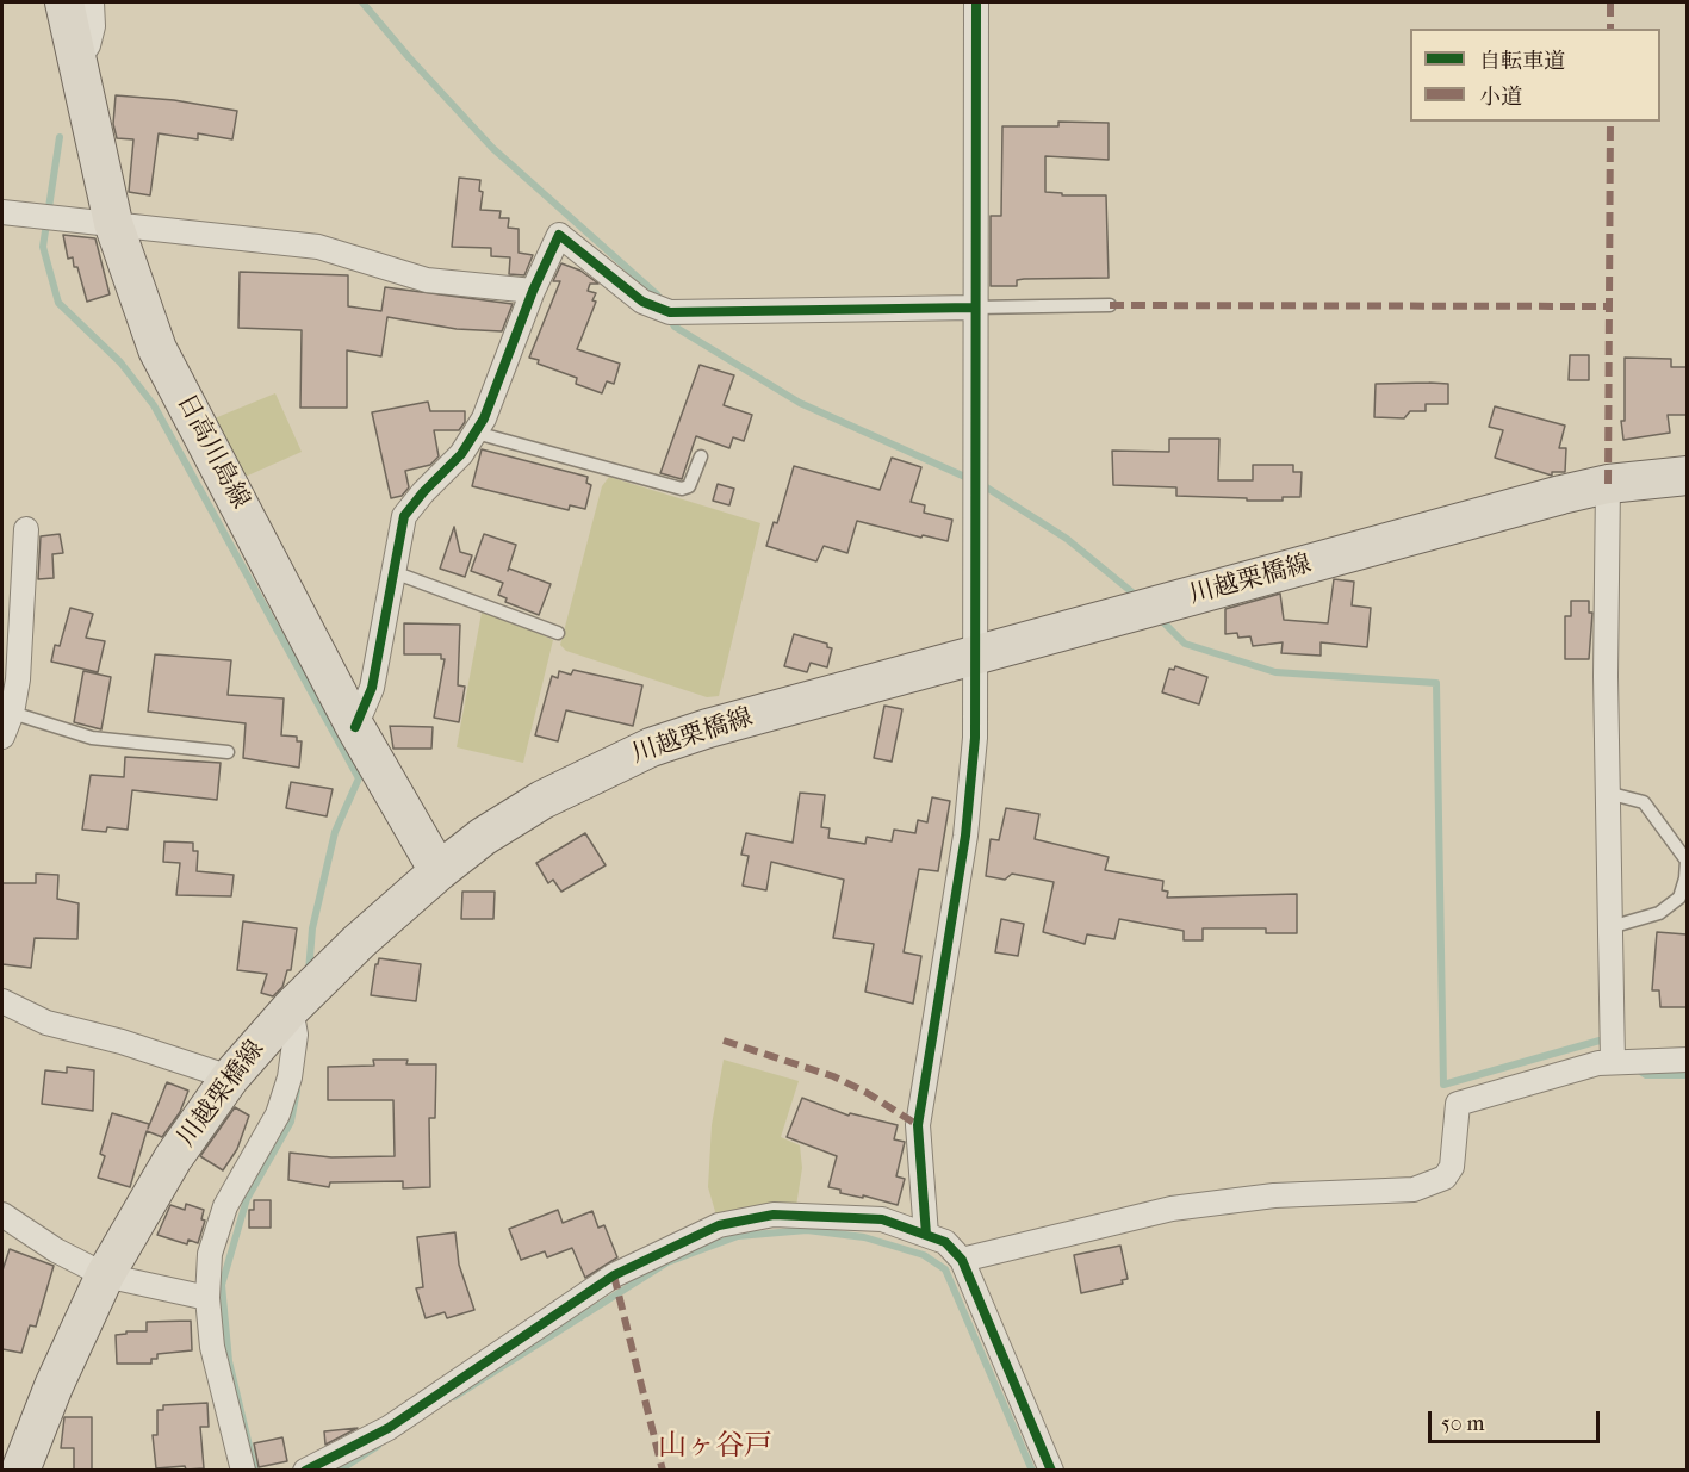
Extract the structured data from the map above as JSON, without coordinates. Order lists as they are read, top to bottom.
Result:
{
  "streets": {
    "main road": ["日高川島線", "川越栗橋線"]
  },
  "crossings": [
    ["日高川島線", "川越栗橋線"]
  ],
  "districts": ["山ヶ谷戸"],
  "legend": ["自転車道", "小道"],
  "scale_bar": "50 m"
}
